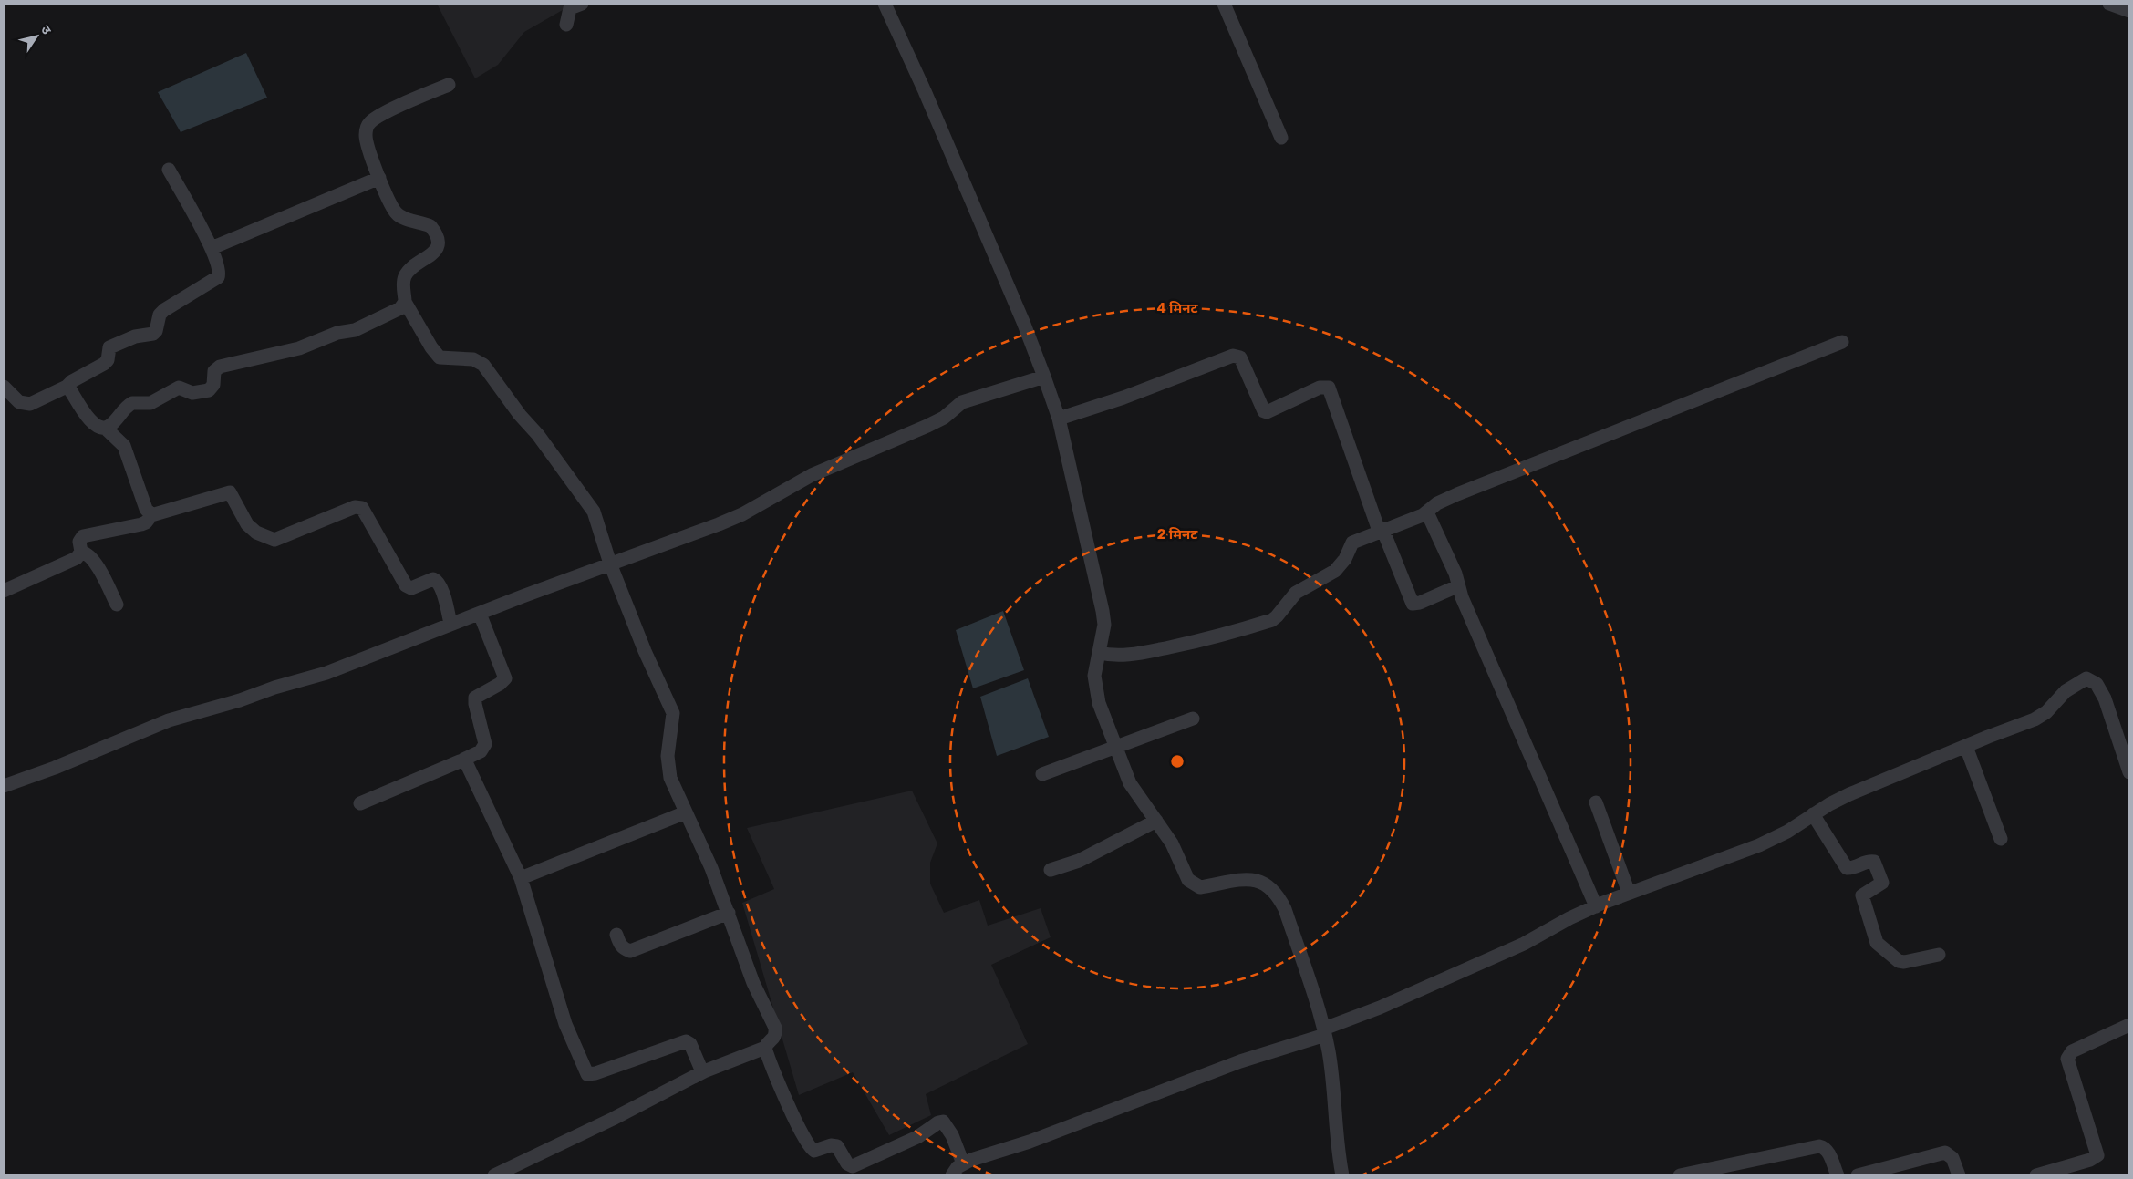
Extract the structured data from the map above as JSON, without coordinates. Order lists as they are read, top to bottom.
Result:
{
  "north": "top right",
  "rings": ["4 मिनट", "2 मिनट"]
}
